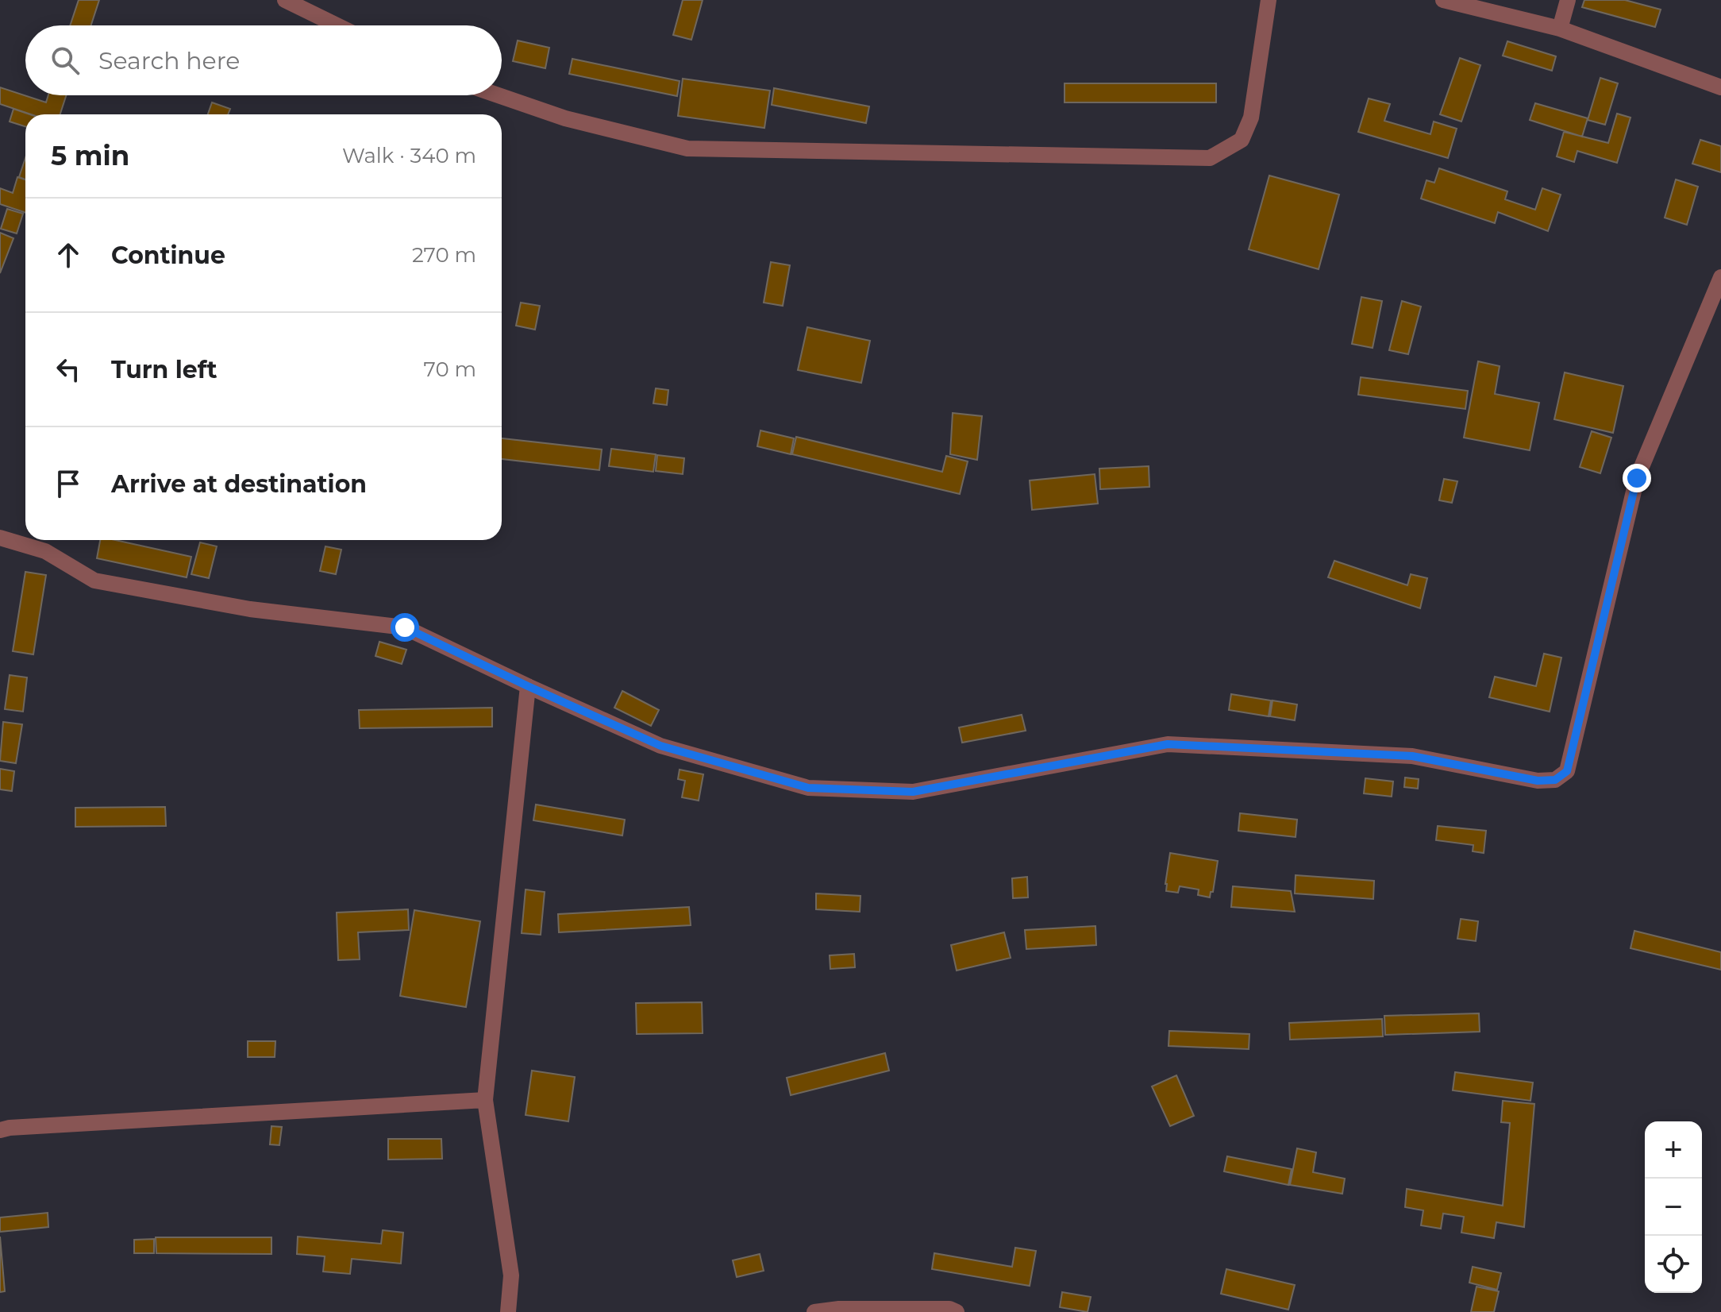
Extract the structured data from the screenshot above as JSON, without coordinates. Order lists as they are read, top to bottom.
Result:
{
  "page": {
    "search": "Search here",
    "heading": ["5 min", "Walk · 340 m"],
    "list": [
      ["Continue", "270 m"],
      ["Turn left", "70 m"],
      "Arrive at destination"
    ],
    "map_buttons": ["+", "−"]
  }
}
